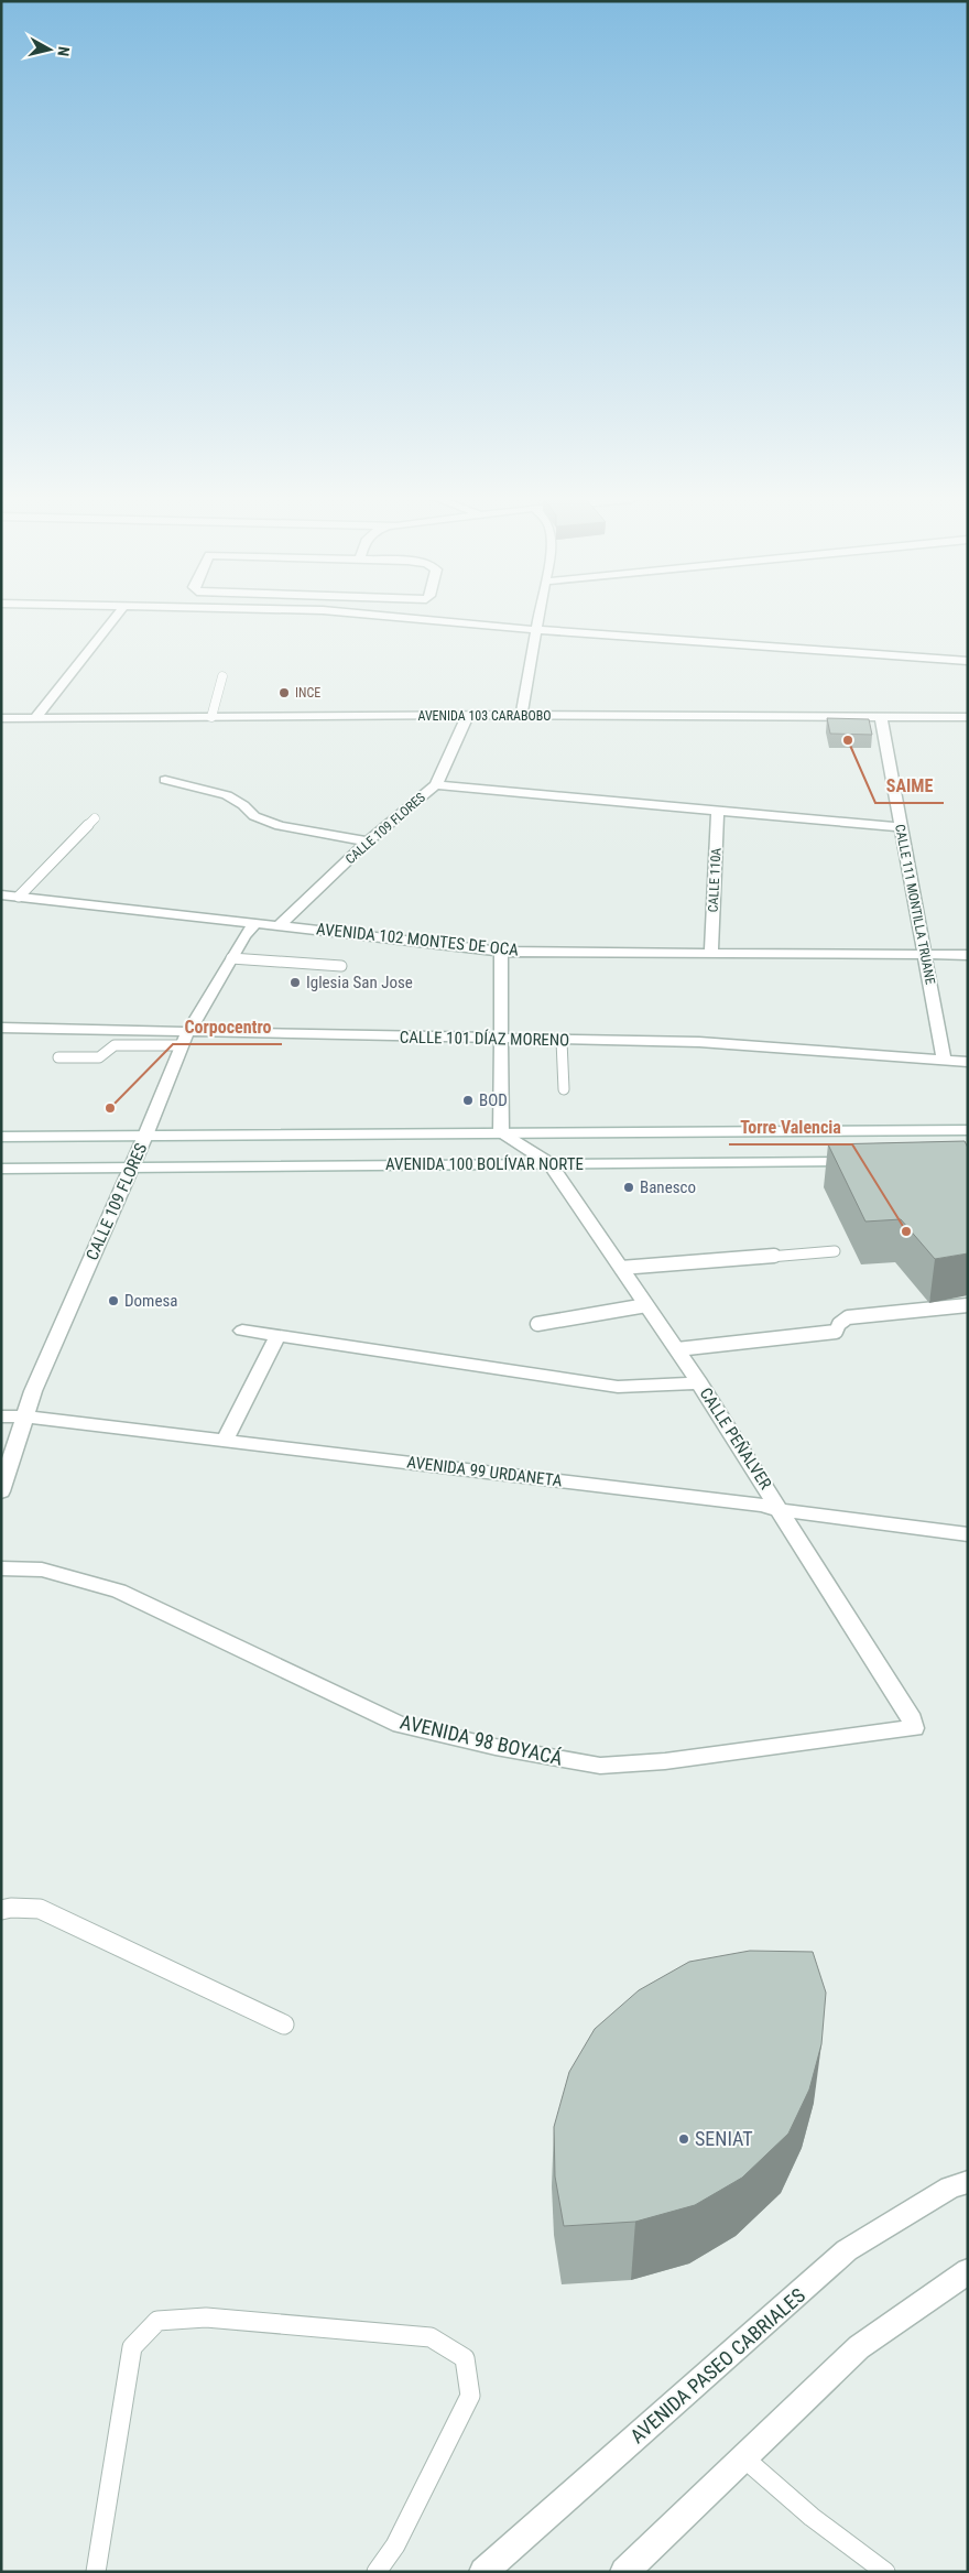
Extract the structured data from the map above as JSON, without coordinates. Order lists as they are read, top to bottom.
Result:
{
  "streets": {
    "street": [
      "AVENIDA 103 CARABOBO",
      "CALLE 109 FLORES",
      "CALLE 110A",
      "CALLE 111 MONTILLA TRUANE",
      "AVENIDA 102 MONTES DE OCA",
      "CALLE 101 DÍAZ MORENO",
      "AVENIDA 100 BOLÍVAR NORTE",
      "CALLE PEÑALVER",
      "AVENIDA 99 URDANETA",
      "AVENIDA 98 BOYACÁ",
      "AVENIDA PASEO CABRIALES"
    ]
  },
  "crossings": [
    ["AVENIDA 103 CARABOBO", "CALLE 109 FLORES"],
    ["AVENIDA 103 CARABOBO", "CALLE 111 MONTILLA TRUANE"],
    ["CALLE 109 FLORES", "AVENIDA 102 MONTES DE OCA"],
    ["CALLE 109 FLORES", "CALLE 101 DÍAZ MORENO"],
    ["CALLE 109 FLORES", "AVENIDA 100 BOLÍVAR NORTE"],
    ["CALLE 109 FLORES", "AVENIDA 99 URDANETA"],
    ["CALLE 110A", "AVENIDA 102 MONTES DE OCA"],
    ["CALLE 111 MONTILLA TRUANE", "AVENIDA 102 MONTES DE OCA"],
    ["CALLE 111 MONTILLA TRUANE", "CALLE 101 DÍAZ MORENO"],
    ["AVENIDA 100 BOLÍVAR NORTE", "CALLE PEÑALVER"],
    ["CALLE PEÑALVER", "AVENIDA 99 URDANETA"],
    ["CALLE PEÑALVER", "AVENIDA 98 BOYACÁ"]
  ],
  "places": [
    "INCE",
    "SAIME",
    "Iglesia San Jose",
    "BOD",
    "Corpocentro",
    "Banesco",
    "Torre Valencia",
    "Domesa",
    "SENIAT"
  ],
  "north": "right"
}
